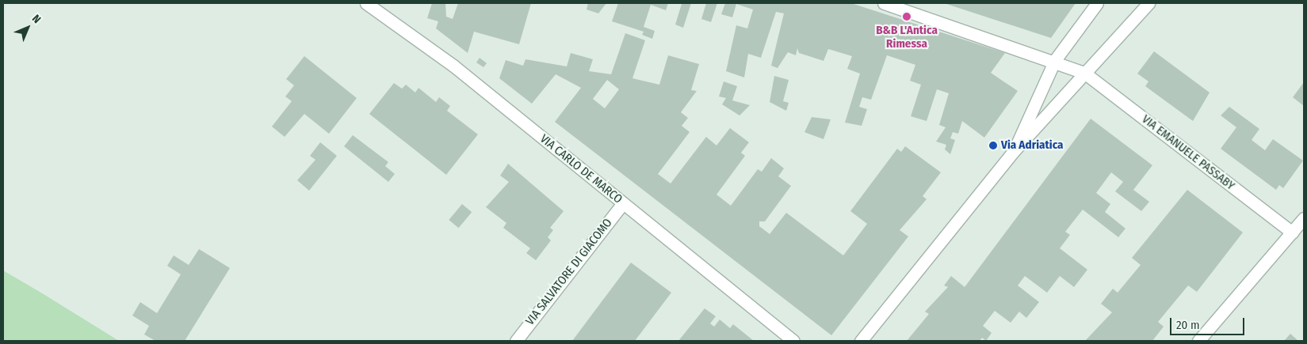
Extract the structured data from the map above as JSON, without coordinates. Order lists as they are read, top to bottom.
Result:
{
  "streets": {
    "street": ["VIA EMANUELE PASSABY", "VIA CARLO DE MARCO", "VIA SALVATORE DI GIACOMO"]
  },
  "crossings": [
    ["VIA CARLO DE MARCO", "VIA SALVATORE DI GIACOMO"]
  ],
  "places": ["B&B L'Antica Rimessa", "Via Adriatica"],
  "scale_bar": "20 m",
  "north": "top right"
}
